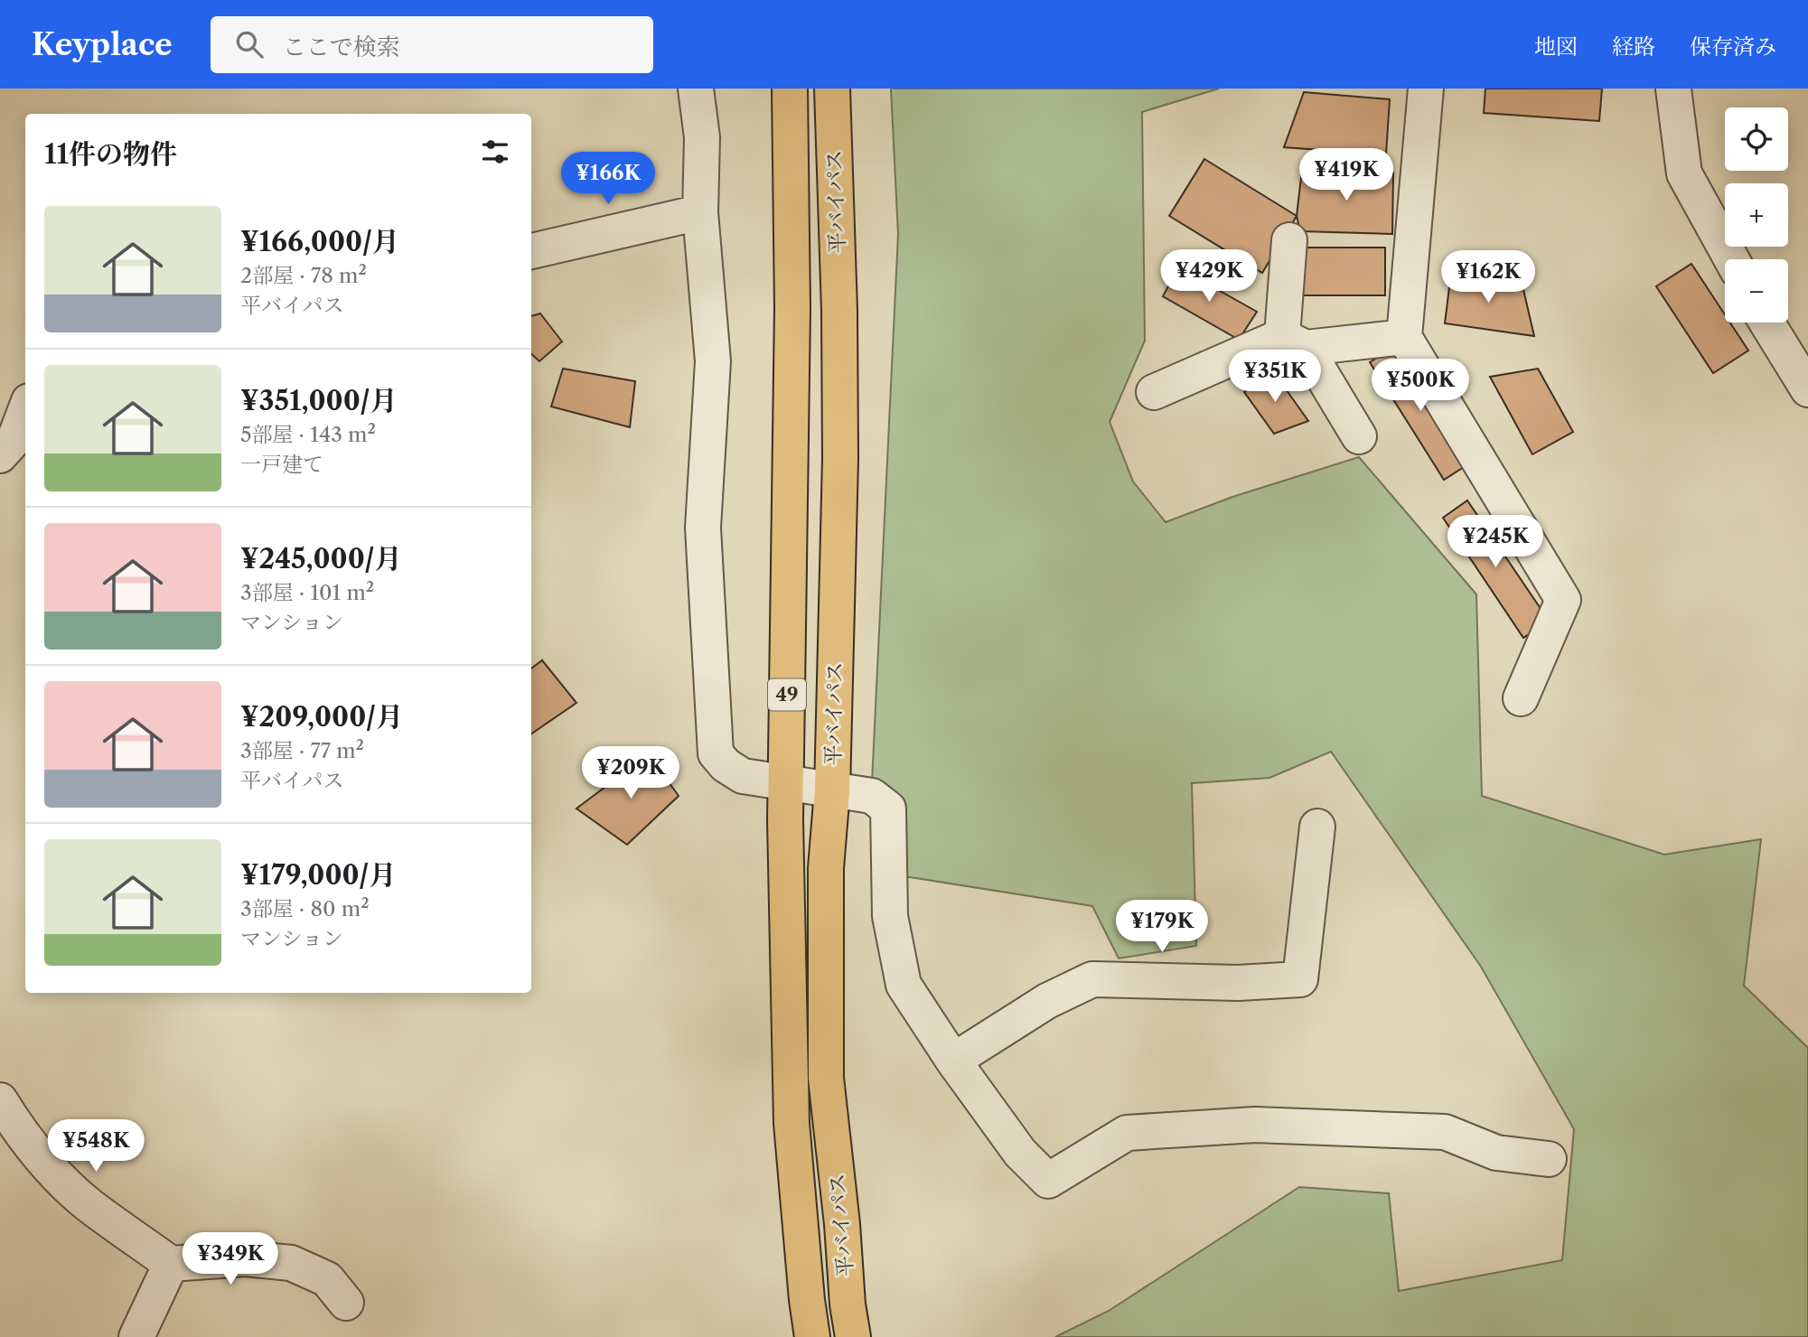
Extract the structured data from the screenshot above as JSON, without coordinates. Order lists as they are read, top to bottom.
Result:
{
  "streets": {
    "highway": ["平バイパス", "49"]
  },
  "page": {
    "header": "Keyplace",
    "search": "ここで検索",
    "nav": ["地図", "経路", "保存済み"],
    "map_buttons": ["+", "−"],
    "heading": "11件の物件",
    "price": [
      "¥419K",
      "¥166K",
      "¥429K",
      "¥162K",
      "¥351K",
      "¥500K",
      "¥245K",
      "¥209K",
      "¥179K",
      "¥548K",
      "¥349K"
    ],
    "list": [
      {
        "name": "¥166,000/月",
        "note": "2部屋 · 78 m² · 平バイパス"
      },
      {
        "name": "¥351,000/月",
        "note": "5部屋 · 143 m² · 一戸建て"
      },
      {
        "name": "¥245,000/月",
        "note": "3部屋 · 101 m² · マンション"
      },
      {
        "name": "¥209,000/月",
        "note": "3部屋 · 77 m² · 平バイパス"
      },
      {
        "name": "¥179,000/月",
        "note": "3部屋 · 80 m² · マンション"
      }
    ]
  }
}
